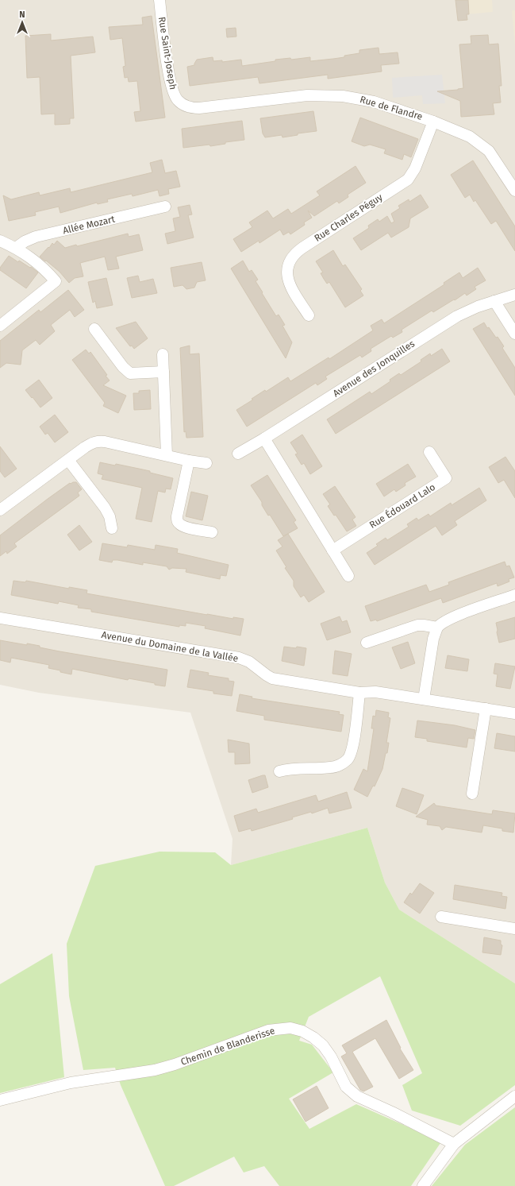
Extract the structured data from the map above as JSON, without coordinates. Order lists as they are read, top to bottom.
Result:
{
  "streets": {
    "street": [
      "Rue Saint-Joseph",
      "Rue de Flandre",
      "Rue Charles Péguy",
      "Allée Mozart",
      "Avenue des Jonquilles",
      "Rue Édouard Lalo",
      "Avenue du Domaine de la Vallée",
      "Chemin de Blanderisse"
    ]
  },
  "crossings": [
    ["Rue Saint-Joseph", "Rue de Flandre"],
    ["Rue de Flandre", "Rue Charles Péguy"]
  ],
  "north": "top"
}
